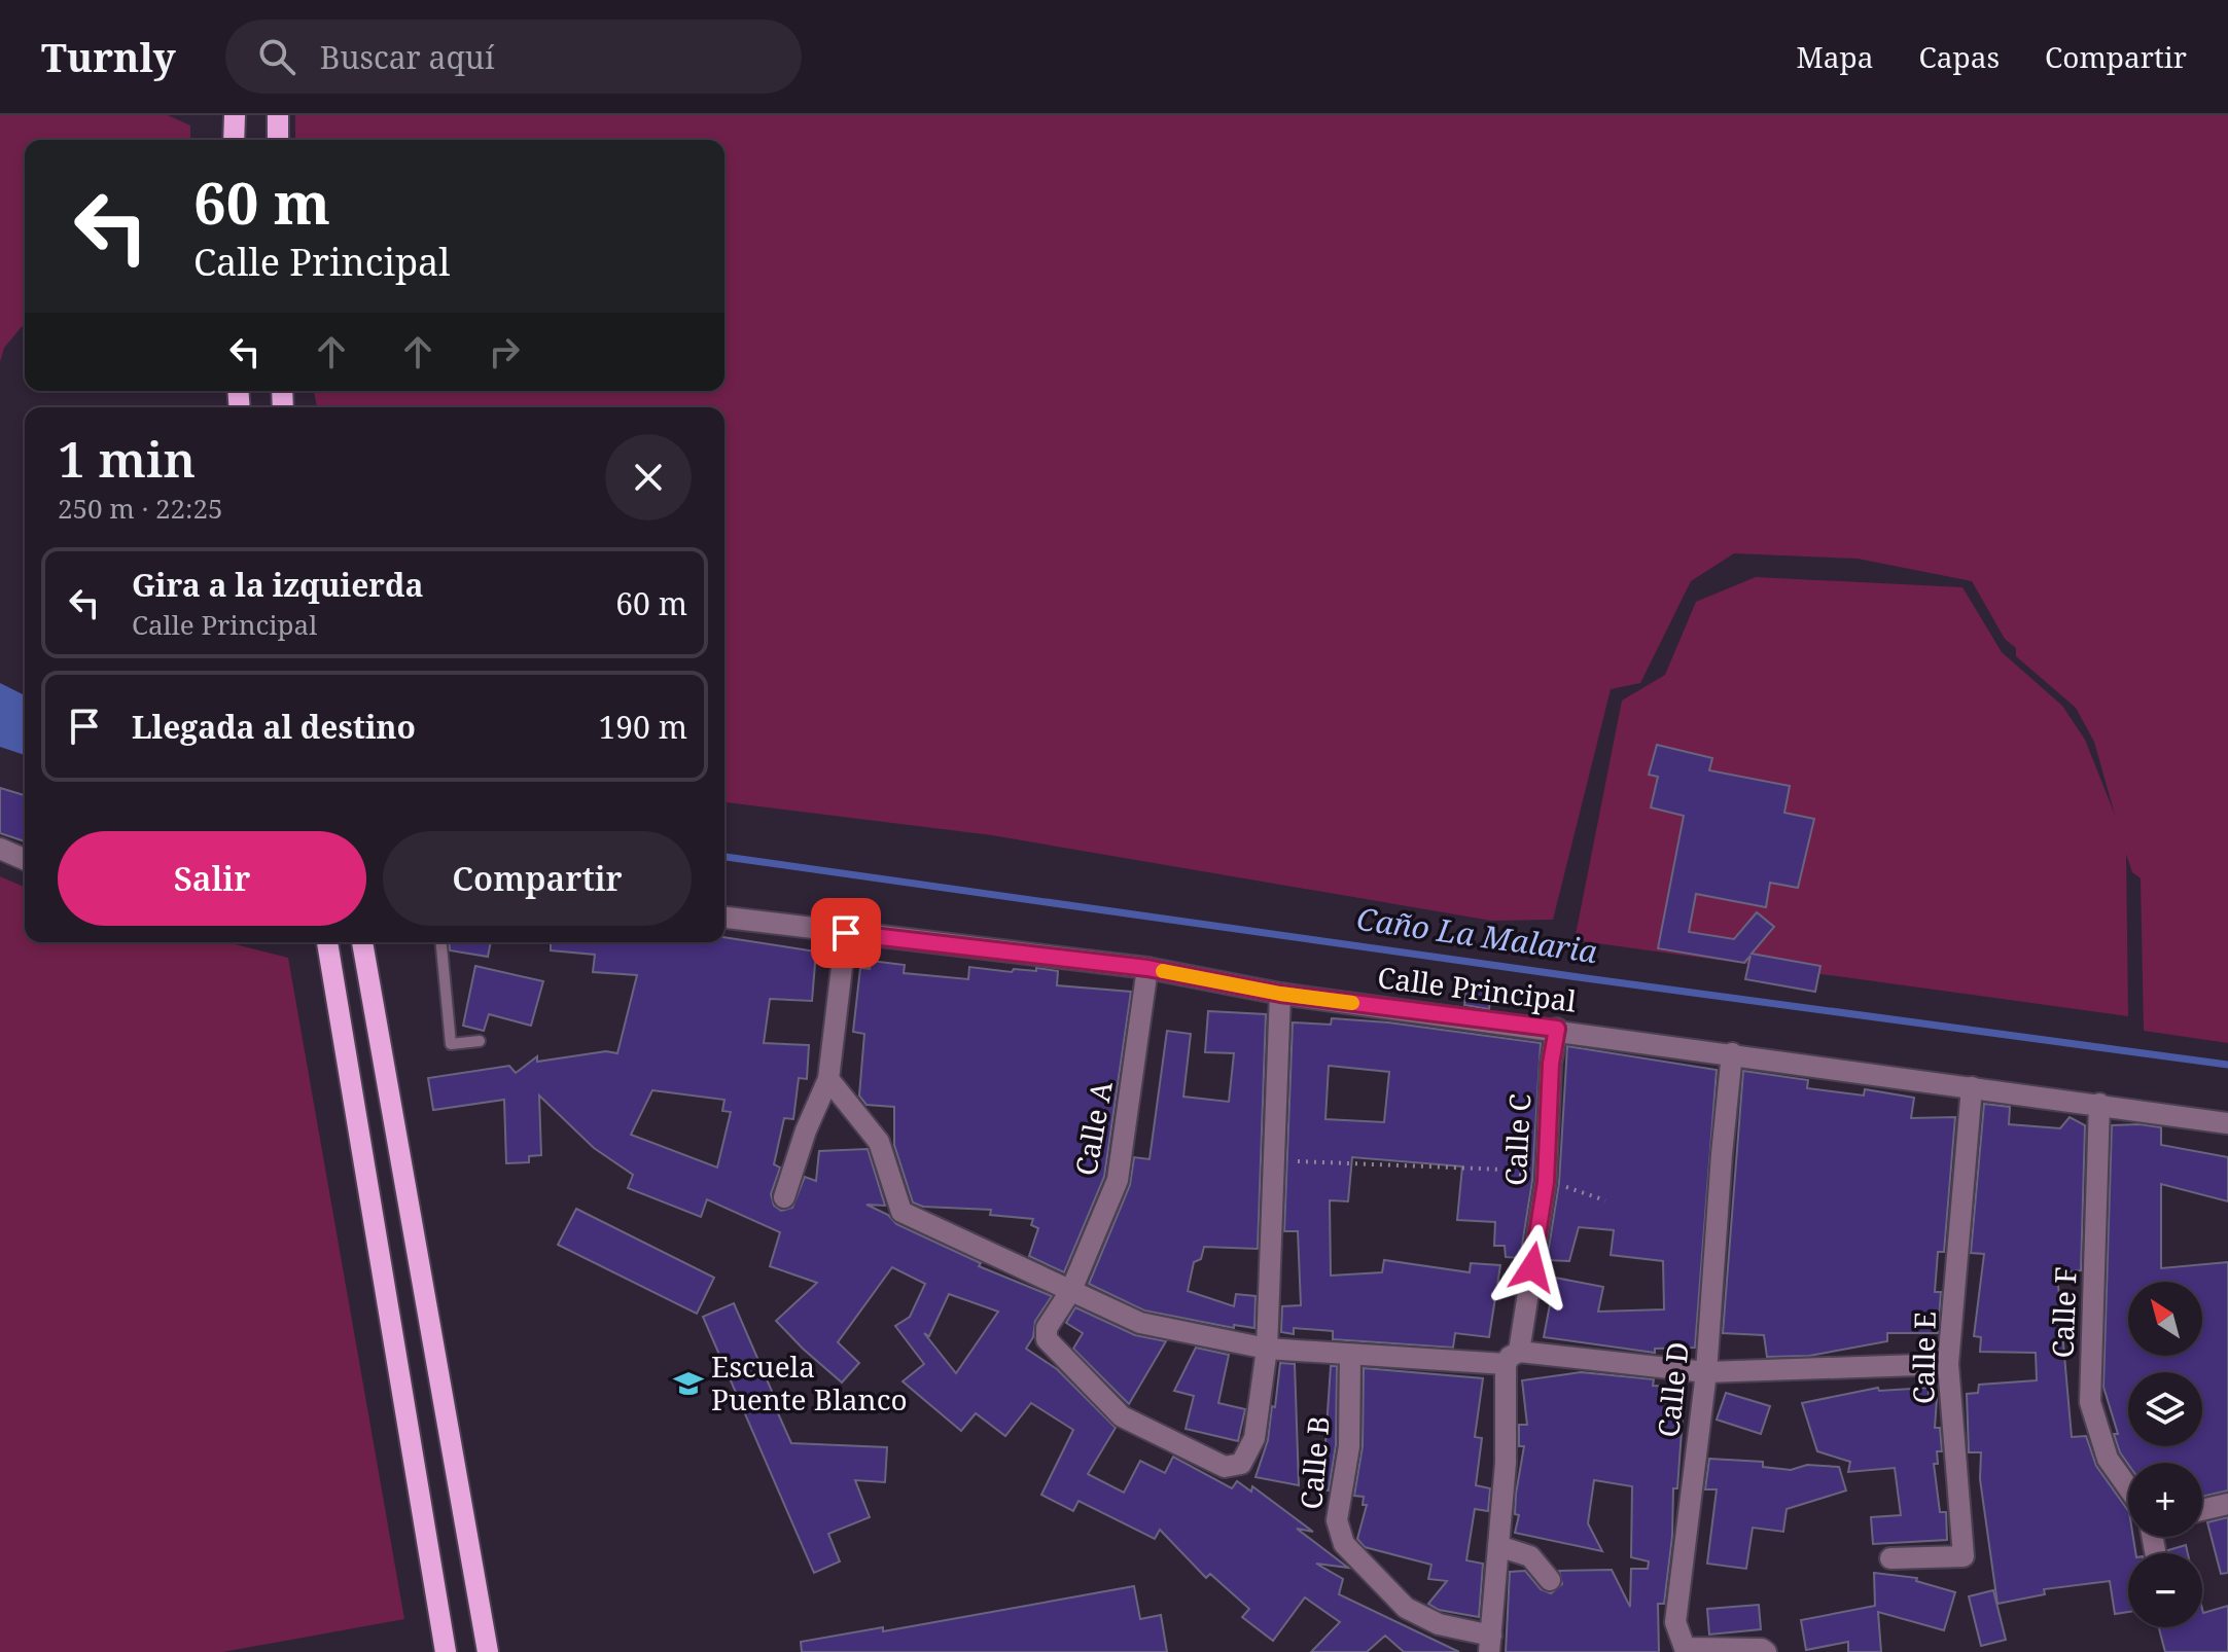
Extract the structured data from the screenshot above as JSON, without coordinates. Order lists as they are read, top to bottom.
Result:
{
  "streets": {
    "street": [
      "Calle Principal",
      "Calle A",
      "Calle C",
      "Calle F",
      "Calle E",
      "Calle D",
      "Calle B"
    ]
  },
  "crossings": [
    ["Calle Principal", "Calle A"],
    ["Calle Principal", "Calle C"],
    ["Calle Principal", "Calle F"],
    ["Calle Principal", "Calle E"],
    ["Calle Principal", "Calle D"],
    ["Calle C", "Calle B"]
  ],
  "water": ["Caño La Malaria"],
  "places": {
    "school or university": ["Escuela Puente Blanco"]
  },
  "north": "top left",
  "page": {
    "header": "Turnly",
    "search": "Buscar aquí",
    "nav": ["Mapa", "Capas", "Compartir"],
    "turn": ["60 m", "Calle Principal"],
    "heading": ["1 min", "250 m · 22:25"],
    "list": [
      {
        "name": "Gira a la izquierda",
        "note": "Calle Principal",
        "value": "60 m"
      },
      {
        "name": "Llegada al destino",
        "value": "190 m"
      }
    ],
    "buttons": ["Salir", "Compartir"],
    "map_buttons": ["+", "−"]
  }
}
